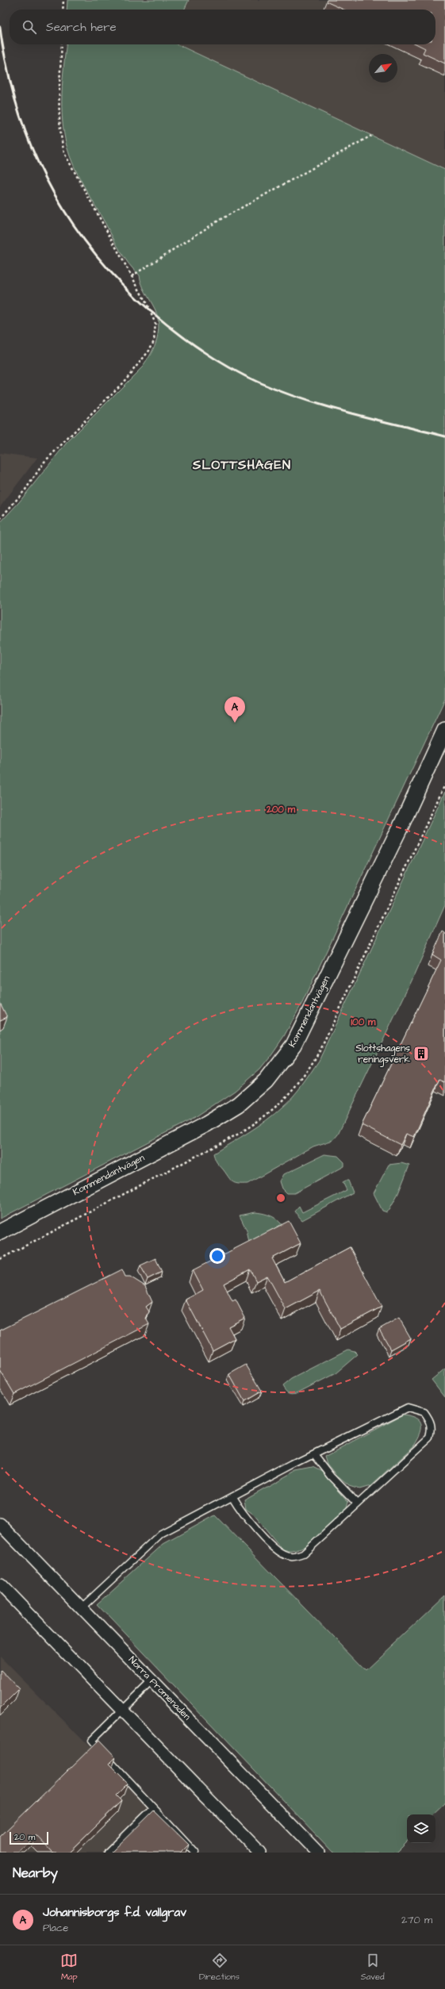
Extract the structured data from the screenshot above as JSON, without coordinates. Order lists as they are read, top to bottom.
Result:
{
  "streets": {
    "street": ["Kommendantvägen", "Norra Promenaden"]
  },
  "districts": ["SLOTTSHAGEN"],
  "places": {
    "building": ["Slottshagens reningsverk"]
  },
  "scale_bar": "20 m",
  "north": "top right",
  "page": {
    "search": "Search here",
    "pins": "A",
    "scale": "20 m",
    "heading": "Nearby",
    "list": [
      {
        "mark": "A",
        "name": "Johannisborgs f.d. vallgrav",
        "note": "Place",
        "value": "270 m"
      }
    ],
    "nav": ["Map", "Directions", "Saved"]
  },
  "rings": ["200 m", "100 m"]
}
